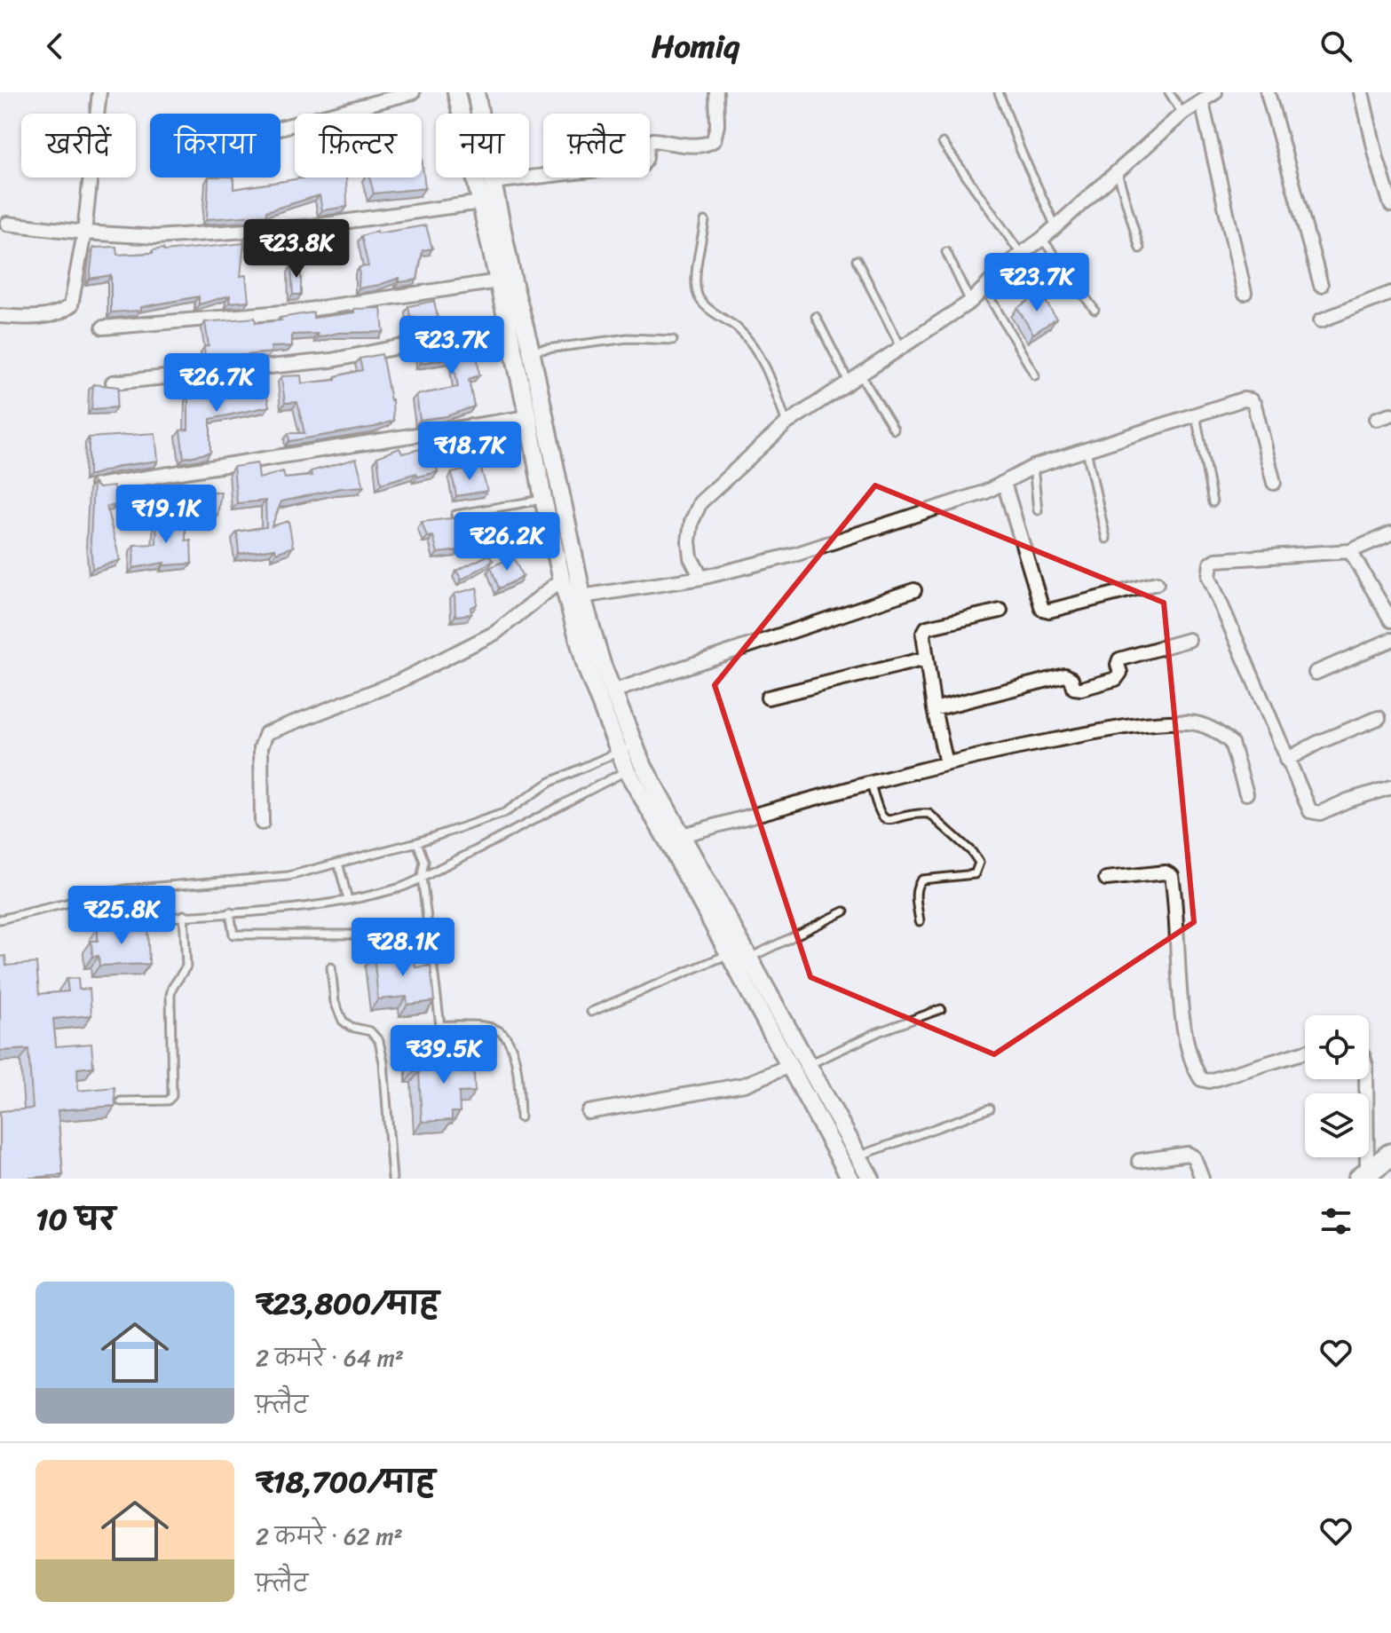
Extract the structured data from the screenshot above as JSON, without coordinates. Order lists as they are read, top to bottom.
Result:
{
  "page": {
    "header": "Homiq",
    "chip": [
      "खरीदें",
      "किराया",
      "फ़िल्टर",
      "नया",
      "फ़्लैट"
    ],
    "price": [
      "₹23.8K",
      "₹23.7K",
      "₹23.7K",
      "₹26.7K",
      "₹18.7K",
      "₹19.1K",
      "₹26.2K",
      "₹25.8K",
      "₹28.1K",
      "₹39.5K"
    ],
    "heading": "10 घर",
    "list": [
      {
        "name": "₹23,800/माह",
        "note": "2 कमरे · 64 m² · फ़्लैट"
      },
      {
        "name": "₹18,700/माह",
        "note": "2 कमरे · 62 m² · फ़्लैट"
      }
    ]
  }
}
